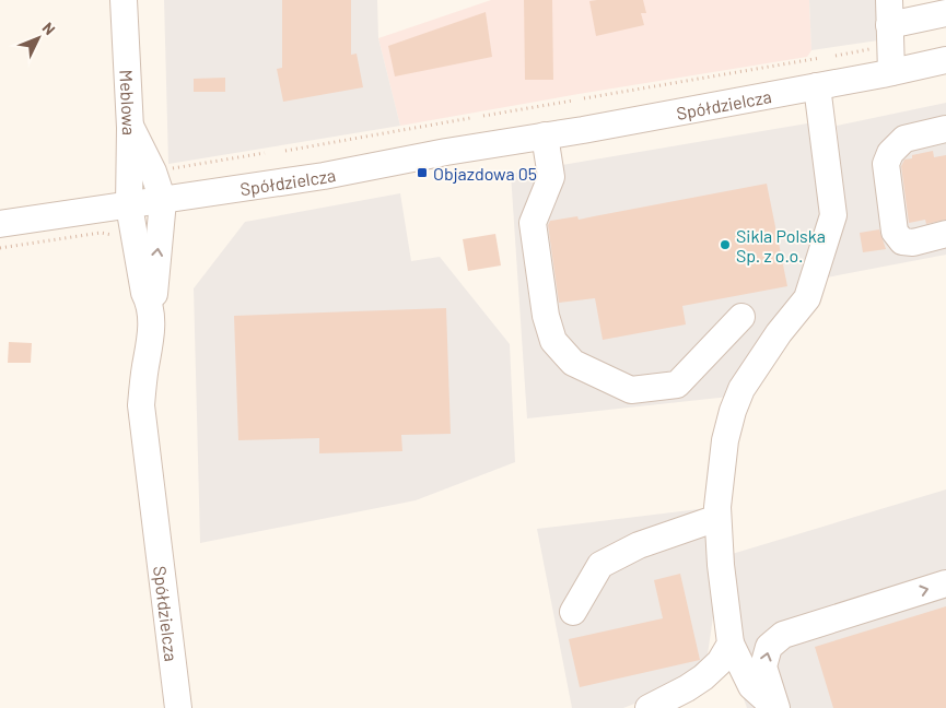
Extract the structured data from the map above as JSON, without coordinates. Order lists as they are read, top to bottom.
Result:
{
  "streets": {
    "street": ["Meblowa", "Spółdzielcza"]
  },
  "crossings": [
    ["Meblowa", "Spółdzielcza"]
  ],
  "places": {
    "transit": ["Objazdowa 05"],
    "other": ["Sikla Polska Sp. z o.o."]
  },
  "north": "top right"
}
